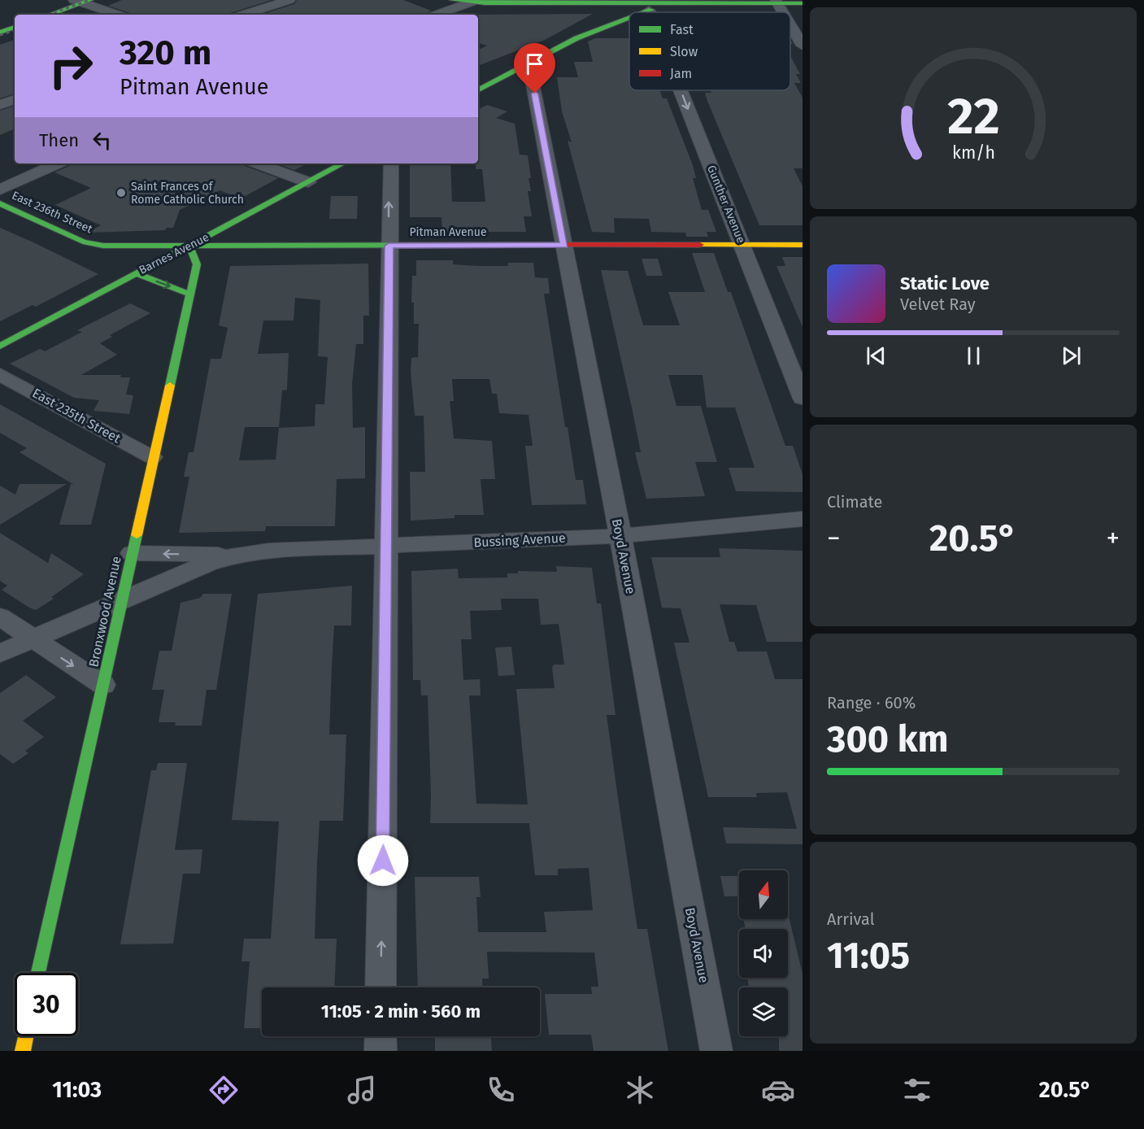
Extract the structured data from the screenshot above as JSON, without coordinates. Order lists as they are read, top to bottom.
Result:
{
  "streets": {
    "street": [
      "Gunther Avenue",
      "East 236th Street",
      "Pitman Avenue",
      "Barnes Avenue",
      "East 235th Street",
      "Bussing Avenue",
      "Boyd Avenue",
      "Bronxwood Avenue"
    ]
  },
  "crossings": [
    ["Gunther Avenue", "Pitman Avenue"],
    ["East 236th Street", "Pitman Avenue"],
    ["Pitman Avenue", "Barnes Avenue"],
    ["Pitman Avenue", "Boyd Avenue"],
    ["Pitman Avenue", "Bronxwood Avenue"],
    ["Barnes Avenue", "Bronxwood Avenue"],
    ["East 235th Street", "Bronxwood Avenue"],
    ["Bussing Avenue", "Boyd Avenue"],
    ["Bussing Avenue", "Bronxwood Avenue"]
  ],
  "one_way": ["Gunther Avenue"],
  "places": ["Saint Frances of Rome Catholic Church"],
  "legend": ["Fast", "Slow", "Jam"],
  "north": "top",
  "page": {
    "turn": ["320 m", "Pitman Avenue"],
    "then": "Then",
    "song": ["Static Love", "Velvet Ray"],
    "tile": [
      "Climate",
      ["Range · 60%", "300 km"],
      ["Arrival", "11:05"]
    ],
    "heat": ["−", "20.5°", "+"],
    "limit": "30",
    "trip": "11:05 · 2 min · 560 m",
    "tabs": ["11:03", "20.5°"],
    "gauge": ["22", "km/h"]
  }
}
